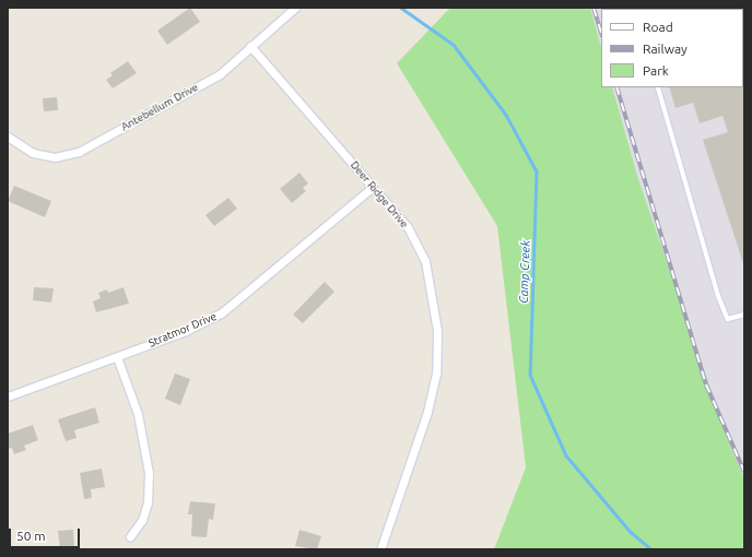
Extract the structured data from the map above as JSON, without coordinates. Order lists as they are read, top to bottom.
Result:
{
  "streets": {
    "street": ["Antebellum Drive", "Deer Ridge Drive", "Stratmor Drive"]
  },
  "crossings": [
    ["Antebellum Drive", "Deer Ridge Drive"],
    ["Deer Ridge Drive", "Stratmor Drive"]
  ],
  "water": ["Camp Creek"],
  "legend": ["Road", "Railway", "Park"],
  "scale_bar": "50 m"
}
